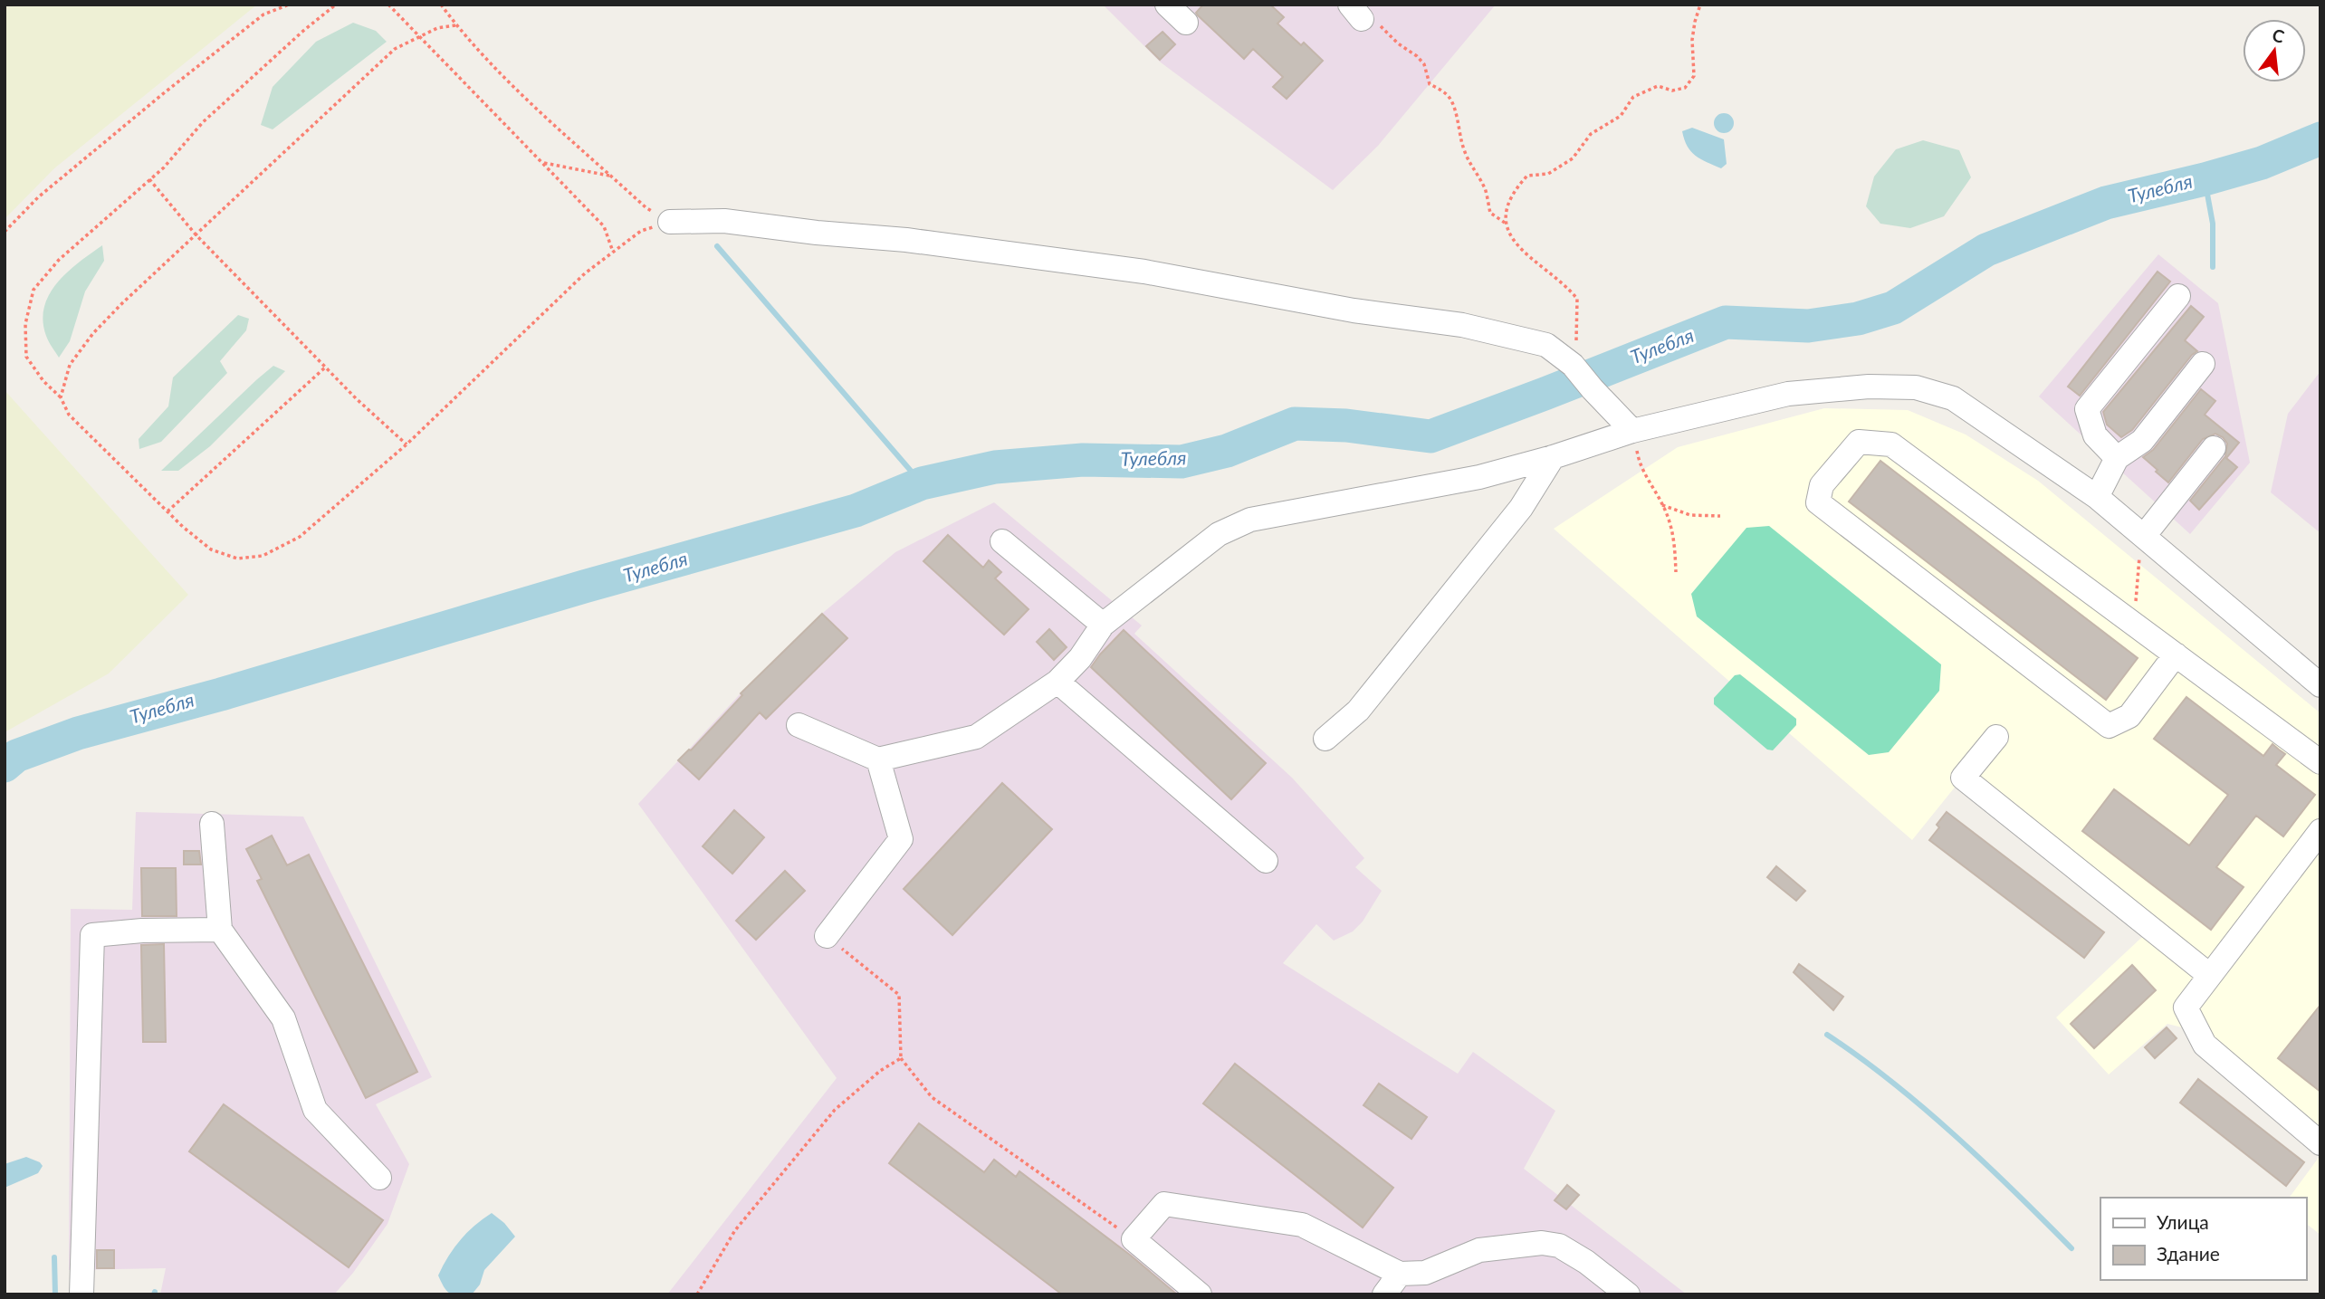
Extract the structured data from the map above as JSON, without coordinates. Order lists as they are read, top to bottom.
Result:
{
  "water": ["Тулебля"],
  "legend": ["Улица", "Здание"],
  "north": "top"
}
